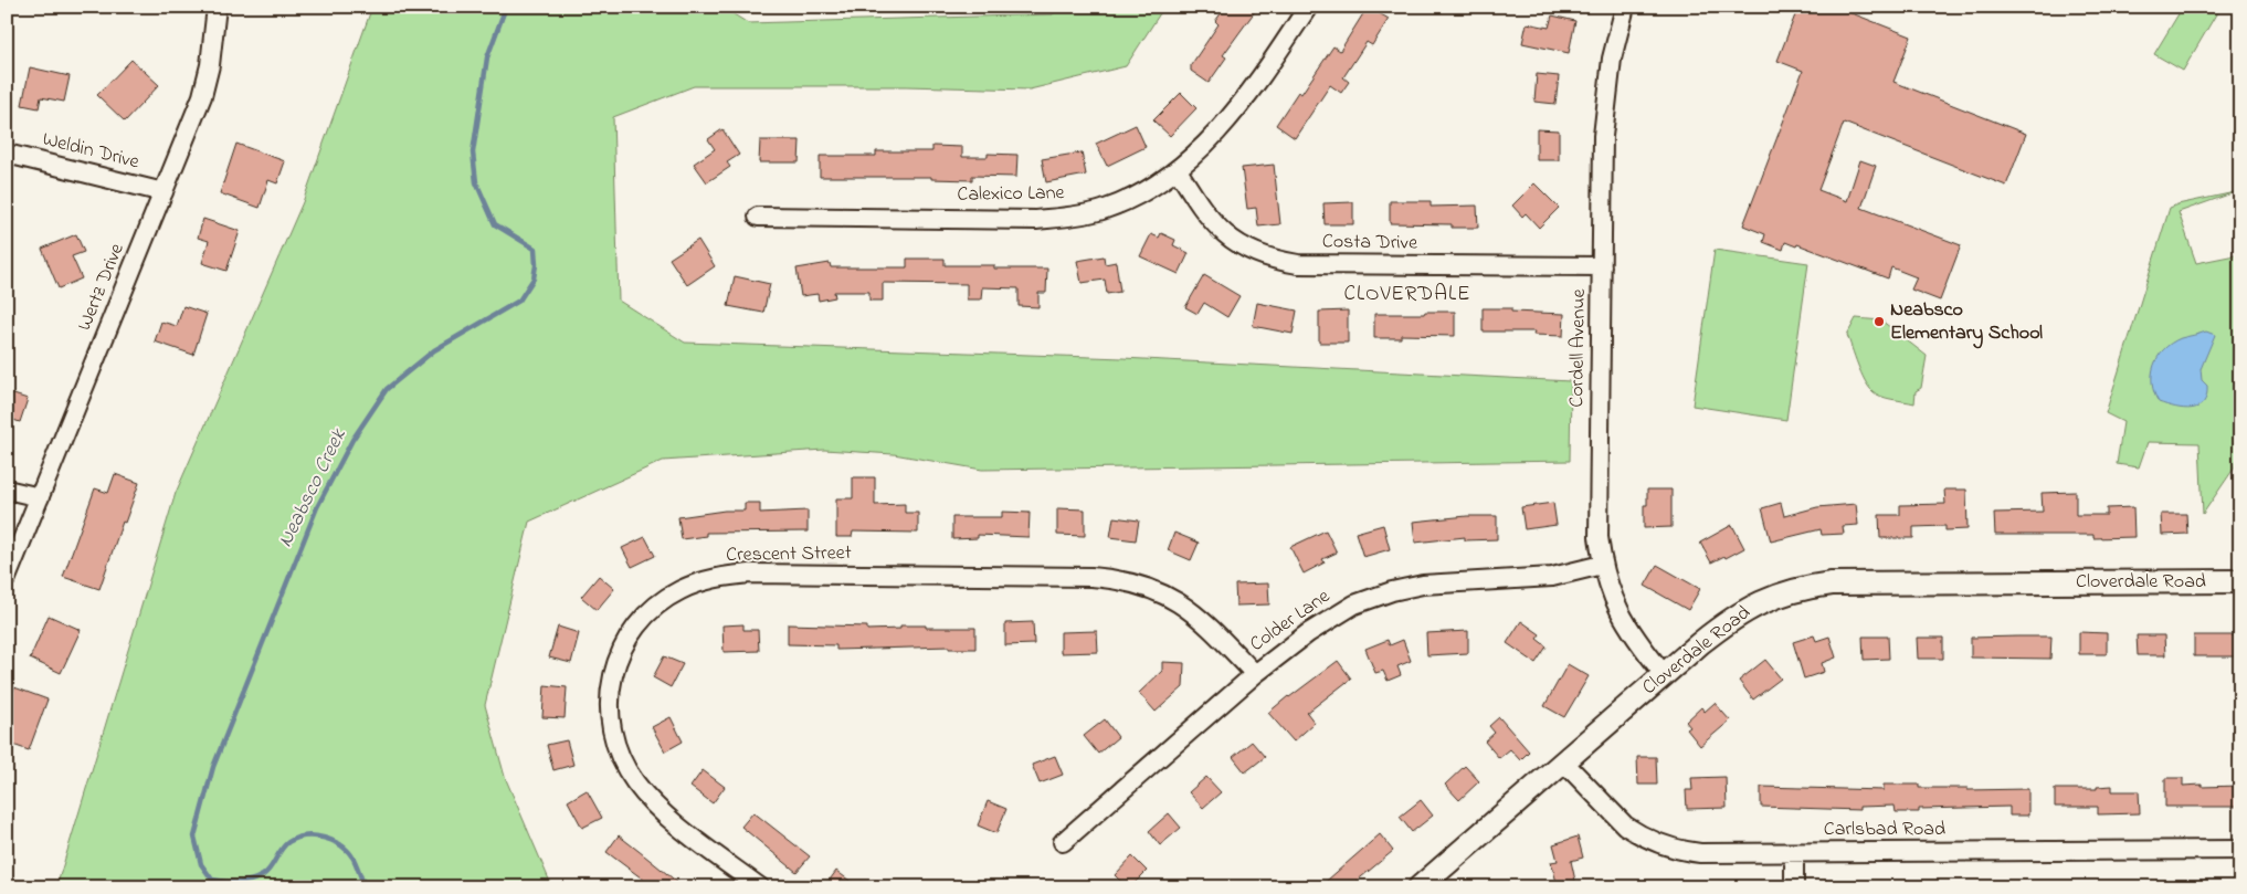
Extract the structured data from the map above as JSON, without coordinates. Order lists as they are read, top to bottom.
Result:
{
  "streets": {
    "street": [
      "Weldin Drive",
      "Calexico Lane",
      "Costa Drive",
      "Wertz Drive",
      "Cordell Avenue",
      "Crescent Street",
      "Cloverdale Road",
      "Colder Lane",
      "Carlsbad Road"
    ]
  },
  "crossings": [
    ["Weldin Drive", "Wertz Drive"],
    ["Calexico Lane", "Costa Drive"],
    ["Costa Drive", "Cordell Avenue"],
    ["Cordell Avenue", "Cloverdale Road"],
    ["Cordell Avenue", "Colder Lane"],
    ["Crescent Street", "Colder Lane"],
    ["Cloverdale Road", "Carlsbad Road"]
  ],
  "districts": ["CLOVERDALE"],
  "water": ["Neabsco Creek"],
  "places": ["Neabsco Elementary School"]
}
